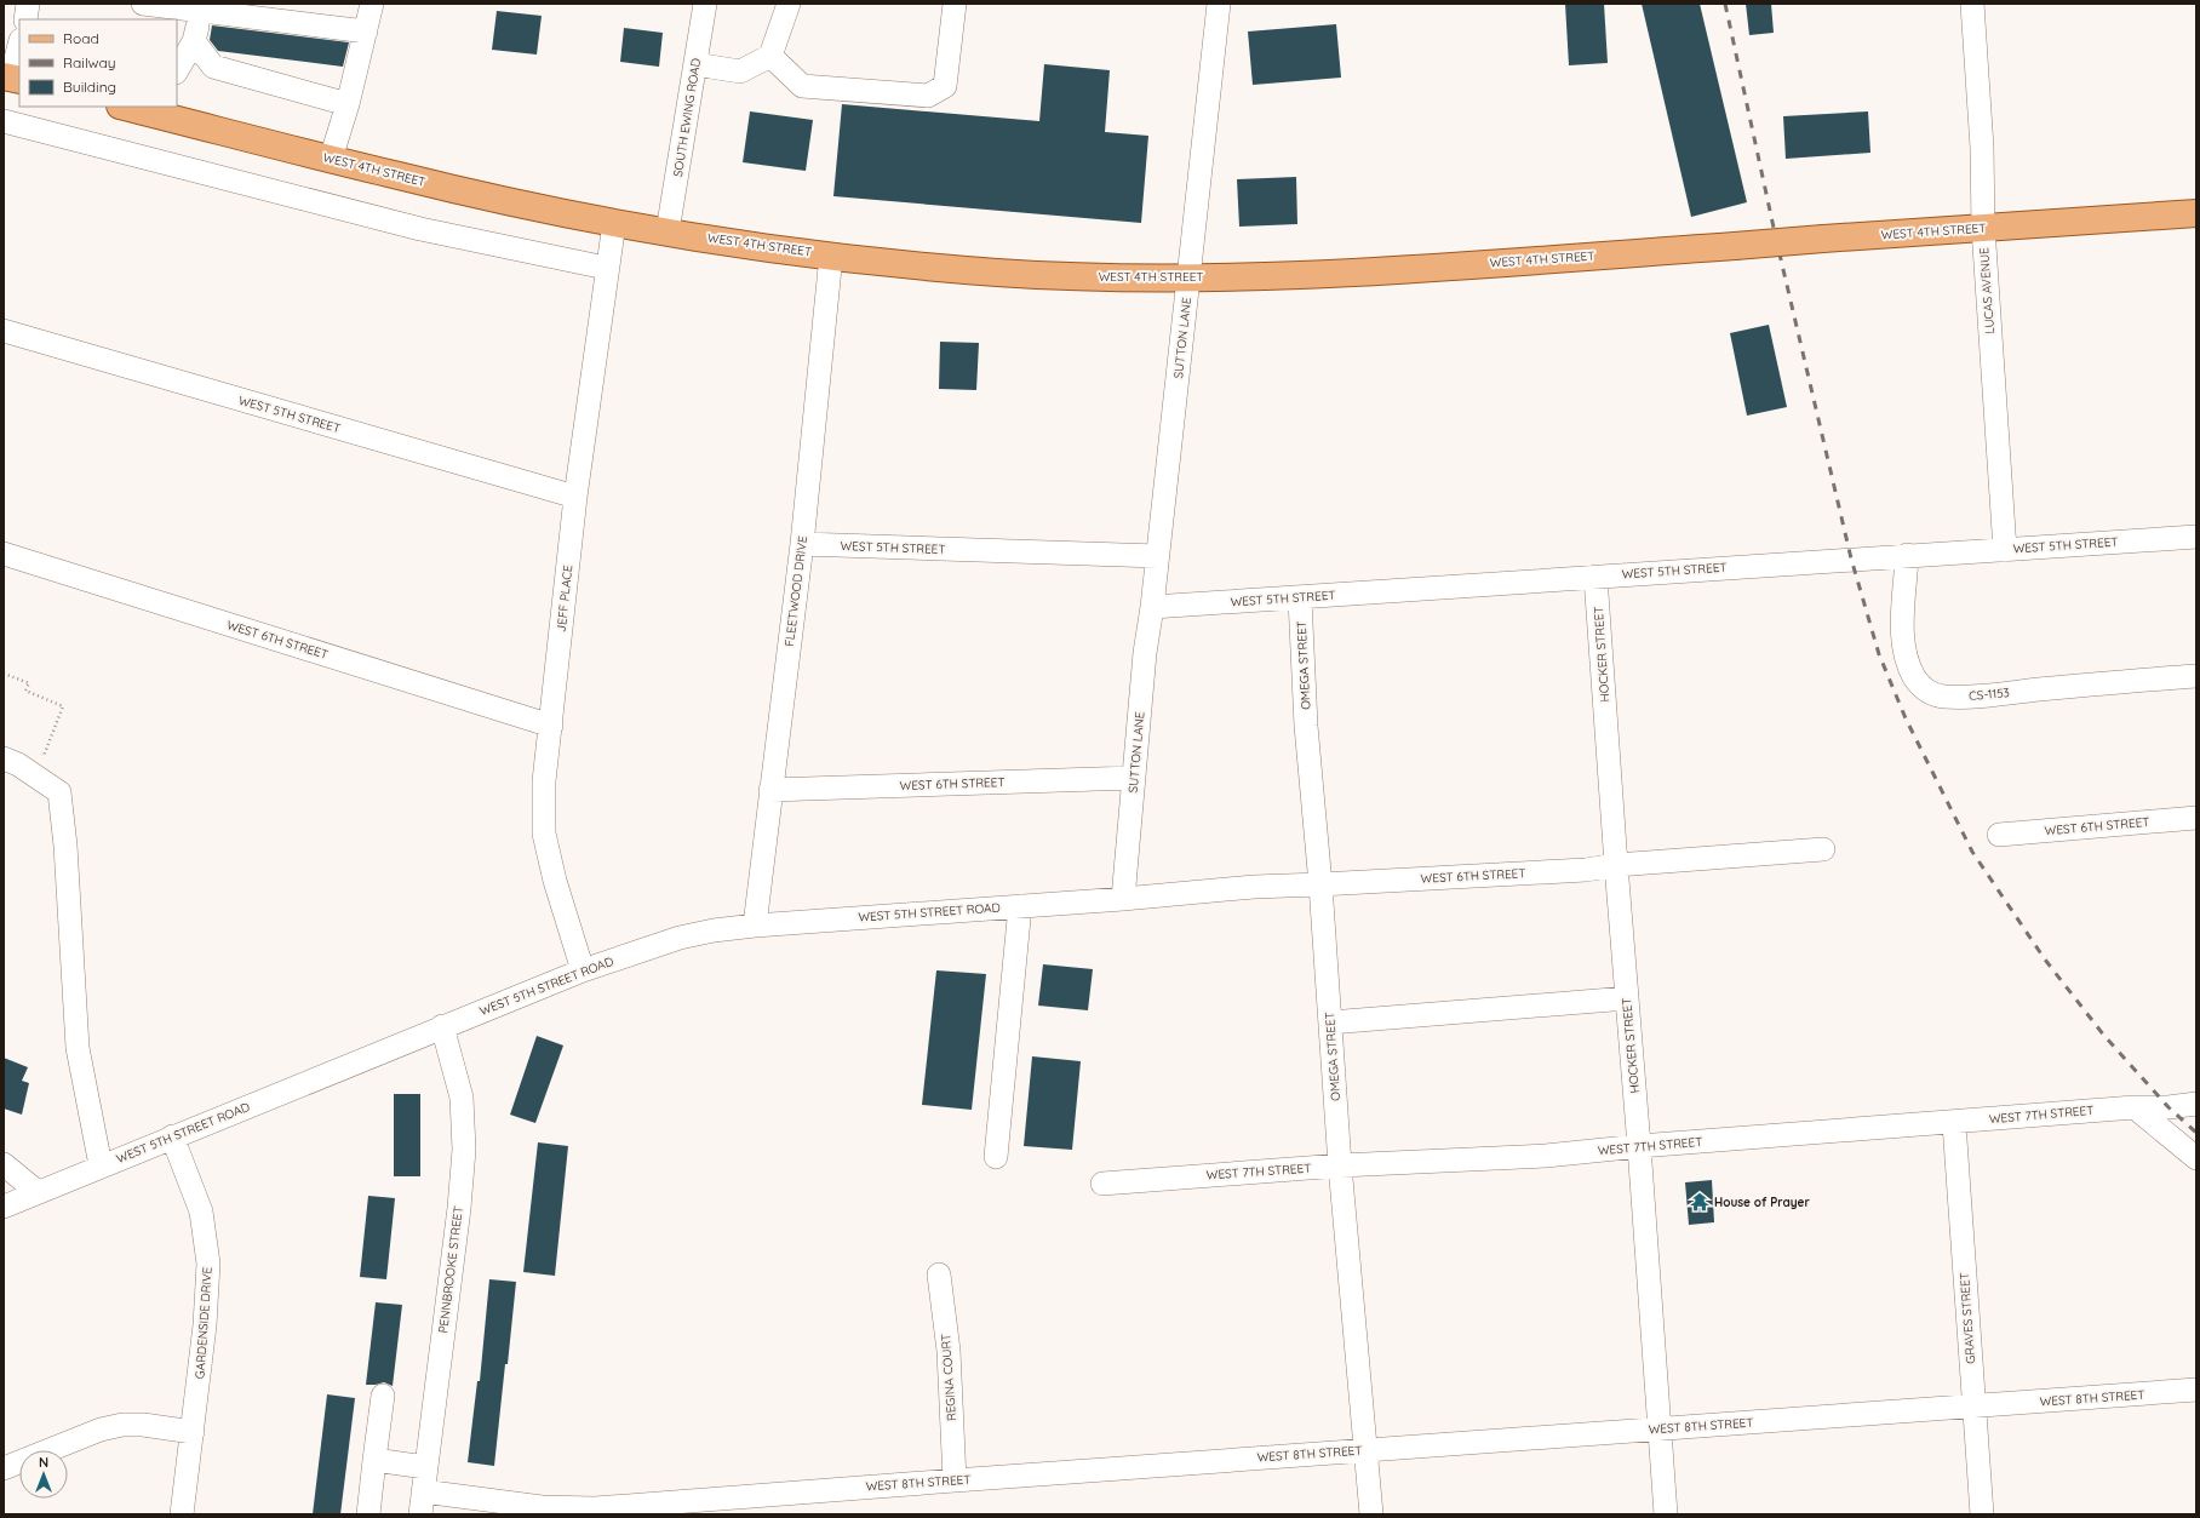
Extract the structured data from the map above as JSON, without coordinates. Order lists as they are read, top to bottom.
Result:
{
  "streets": {
    "main road": ["WEST 4TH STREET"],
    "street": [
      "SOUTH EWING ROAD",
      "LUCAS AVENUE",
      "SUTTON LANE",
      "WEST 5TH STREET",
      "FLEETWOOD DRIVE",
      "JEFF PLACE",
      "WEST 6TH STREET",
      "HOCKER STREET",
      "OMEGA STREET",
      "CS-1153",
      "WEST 5TH STREET ROAD",
      "WEST 7TH STREET",
      "PENNBROOKE STREET",
      "GRAVES STREET",
      "GARDENSIDE DRIVE",
      "REGINA COURT",
      "WEST 8TH STREET"
    ]
  },
  "crossings": [
    ["SOUTH EWING ROAD", "WEST 4TH STREET"],
    ["WEST 4TH STREET", "LUCAS AVENUE"],
    ["WEST 4TH STREET", "SUTTON LANE"],
    ["WEST 4TH STREET", "FLEETWOOD DRIVE"],
    ["WEST 4TH STREET", "JEFF PLACE"],
    ["LUCAS AVENUE", "WEST 5TH STREET"],
    ["SUTTON LANE", "WEST 5TH STREET"],
    ["SUTTON LANE", "WEST 6TH STREET"],
    ["SUTTON LANE", "WEST 5TH STREET ROAD"],
    ["WEST 5TH STREET", "FLEETWOOD DRIVE"],
    ["WEST 5TH STREET", "JEFF PLACE"],
    ["WEST 5TH STREET", "HOCKER STREET"],
    ["WEST 5TH STREET", "OMEGA STREET"],
    ["WEST 5TH STREET", "CS-1153"],
    ["FLEETWOOD DRIVE", "WEST 6TH STREET"],
    ["FLEETWOOD DRIVE", "WEST 5TH STREET ROAD"],
    ["JEFF PLACE", "WEST 6TH STREET"],
    ["JEFF PLACE", "WEST 5TH STREET ROAD"],
    ["WEST 6TH STREET", "HOCKER STREET"],
    ["WEST 6TH STREET", "OMEGA STREET"],
    ["WEST 6TH STREET", "WEST 5TH STREET ROAD"],
    ["HOCKER STREET", "WEST 7TH STREET"],
    ["HOCKER STREET", "WEST 8TH STREET"],
    ["OMEGA STREET", "WEST 7TH STREET"],
    ["OMEGA STREET", "WEST 8TH STREET"],
    ["WEST 5TH STREET ROAD", "PENNBROOKE STREET"],
    ["WEST 5TH STREET ROAD", "GARDENSIDE DRIVE"],
    ["WEST 7TH STREET", "GRAVES STREET"],
    ["PENNBROOKE STREET", "WEST 8TH STREET"],
    ["GRAVES STREET", "WEST 8TH STREET"],
    ["REGINA COURT", "WEST 8TH STREET"]
  ],
  "places": {
    "temple": ["House of Prayer"]
  },
  "legend": ["Road", "Railway", "Building"],
  "north": "top"
}
